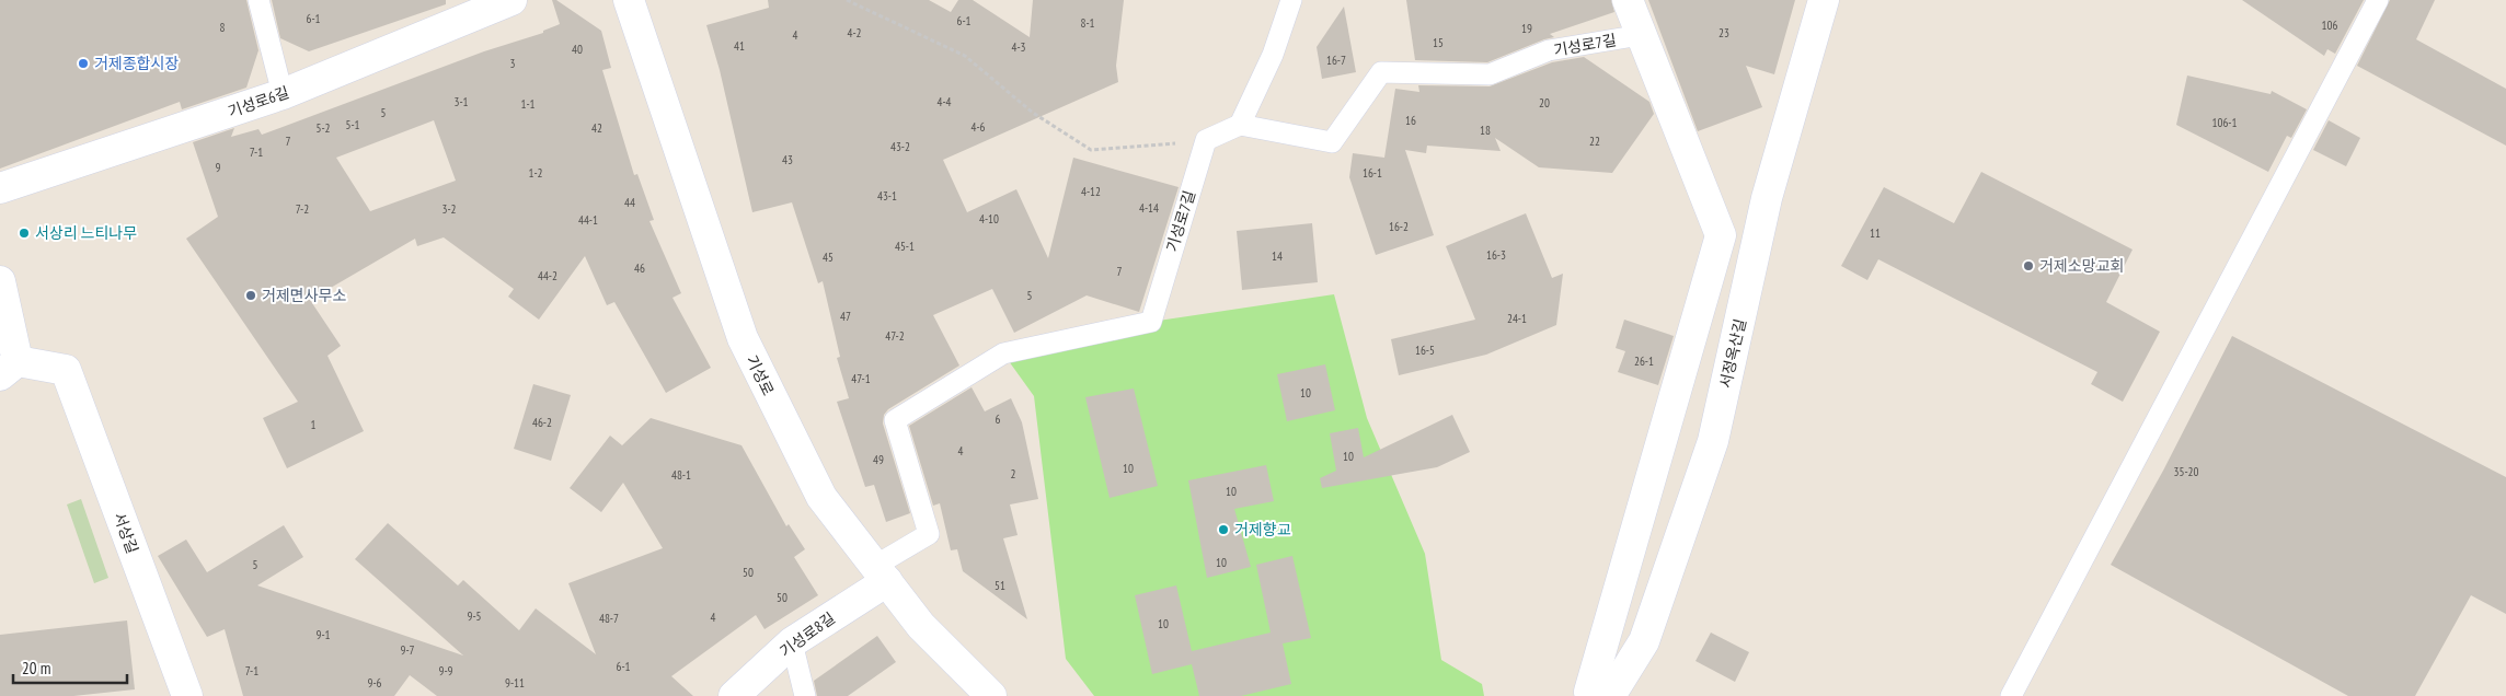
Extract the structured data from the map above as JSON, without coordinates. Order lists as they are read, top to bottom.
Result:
{
  "streets": {
    "street": [
      "기성로6길",
      "서정옥산길",
      "기성로",
      "서상길",
      "기성로8길"
    ],
    "lane": ["기성로7길"]
  },
  "crossings": [
    ["기성로7길", "기성로"],
    ["기성로7길", "기성로8길"],
    ["기성로", "기성로8길"]
  ],
  "places": [
    "거제종합시장",
    "서상리 느티나무",
    "거제소망교회",
    "거제면사무소",
    "거제향교"
  ],
  "house_numbers": [
    "6-1",
    "6-1",
    "8-1",
    "106",
    "8",
    "19",
    "4-2",
    "23",
    "4",
    "15",
    "41",
    "4-3",
    "40",
    "16-7",
    "3",
    "3-1",
    "4-4",
    "20",
    "1-1",
    "5",
    "16",
    "106-1",
    "5-1",
    "4-6",
    "5-2",
    "42",
    "18",
    "7",
    "22",
    "43-2",
    "7-1",
    "43",
    "9",
    "1-2",
    "16-1",
    "4-12",
    "43-1",
    "44",
    "4-14",
    "7-2",
    "3-2",
    "4-10",
    "44-1",
    "16-2",
    "11",
    "45-1",
    "16-3",
    "14",
    "45",
    "46",
    "7",
    "44-2",
    "5",
    "47",
    "24-1",
    "47-2",
    "16-5",
    "26-1",
    "47-1",
    "10",
    "6",
    "46-2",
    "1",
    "4",
    "10",
    "49",
    "10",
    "35-20",
    "2",
    "48-1",
    "10",
    "10",
    "5",
    "50",
    "51",
    "50",
    "9-5",
    "4",
    "48-7",
    "10",
    "9-1",
    "9-7",
    "6-1",
    "7-1",
    "9-9",
    "9-6",
    "9-11"
  ],
  "scale_bar": "20 m"
}
